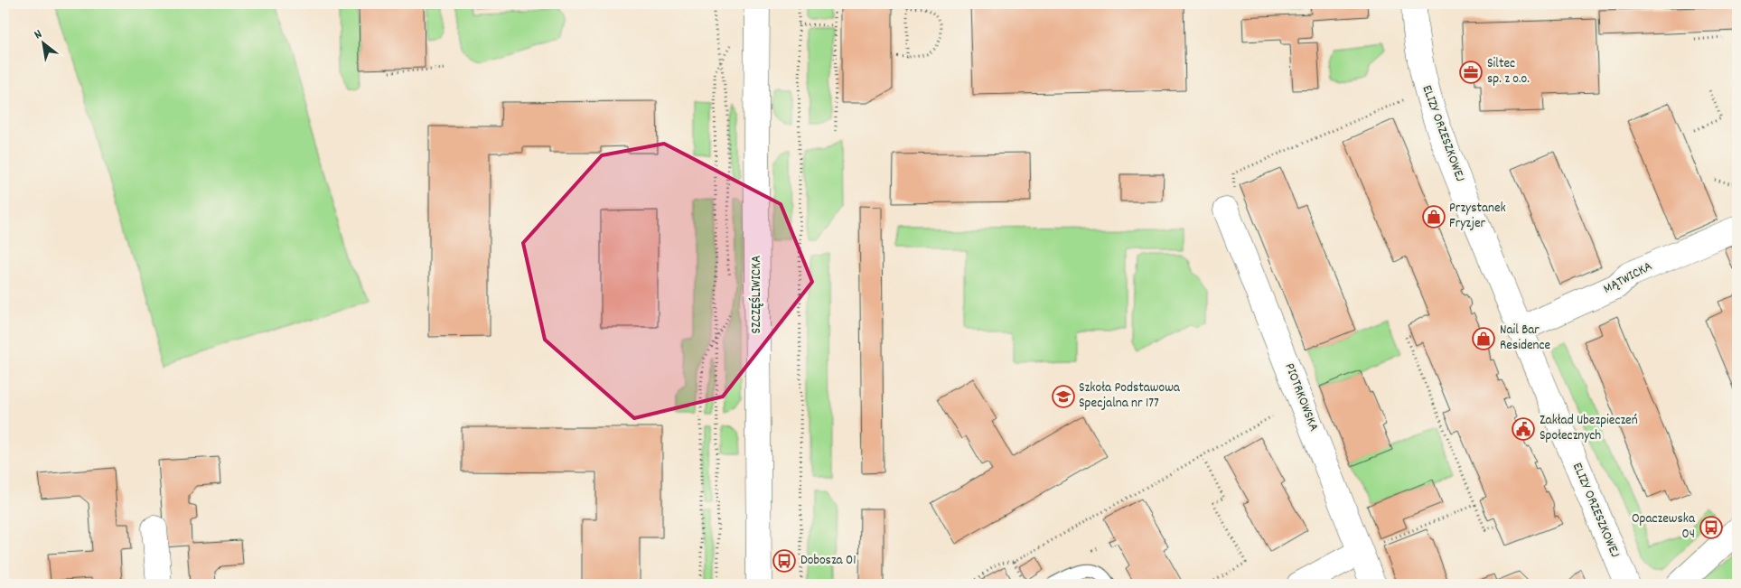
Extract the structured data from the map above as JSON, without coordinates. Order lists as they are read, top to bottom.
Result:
{
  "streets": {
    "street": [
      "ELIZY ORZESZKOWEJ",
      "MĄTWICKA",
      "SZCZĘŚLIWICKA",
      "PIOTRKOWSKA"
    ]
  },
  "crossings": [
    ["ELIZY ORZESZKOWEJ", "MĄTWICKA"]
  ],
  "places": {
    "office": ["Siltec sp. z o.o."],
    "shop": ["Przystanek Fryzjer", "Nail Bar Residence"],
    "school or university": ["Szkoła Podstawowa Specjalna nr 177"],
    "public building": ["Zakład Ubezpieczeń Społecznych"],
    "bus stop": ["Opaczewska 04", "Dobosza 01"]
  },
  "north": "top left"
}
